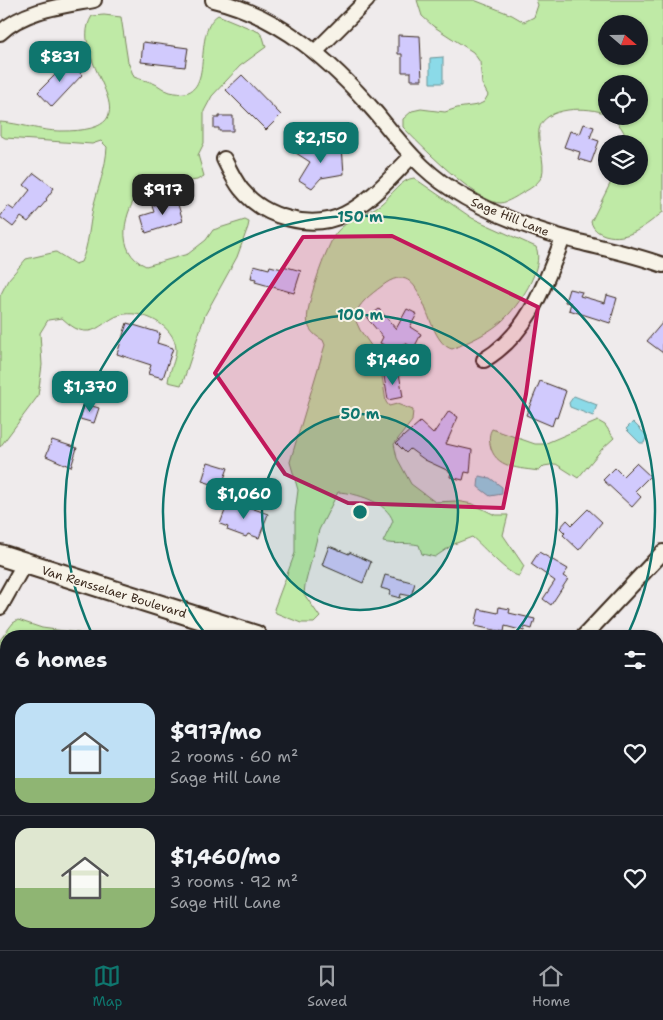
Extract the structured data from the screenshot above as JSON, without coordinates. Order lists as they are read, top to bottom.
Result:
{
  "streets": {
    "main road": ["Van Rensselaer Boulevard"],
    "street": ["Sage Hill Lane"]
  },
  "north": "right",
  "page": {
    "price": [
      "$831",
      "$2,150",
      "$917",
      "$1,460",
      "$1,370",
      "$1,060"
    ],
    "heading": "6 homes",
    "list": [
      {
        "name": "$917/mo",
        "note": "2 rooms · 60 m² · Sage Hill Lane"
      },
      {
        "name": "$1,460/mo",
        "note": "3 rooms · 92 m² · Sage Hill Lane"
      }
    ],
    "tabs": ["Map", "Saved", "Home"]
  },
  "rings": ["150 m", "100 m", "50 m"]
}
